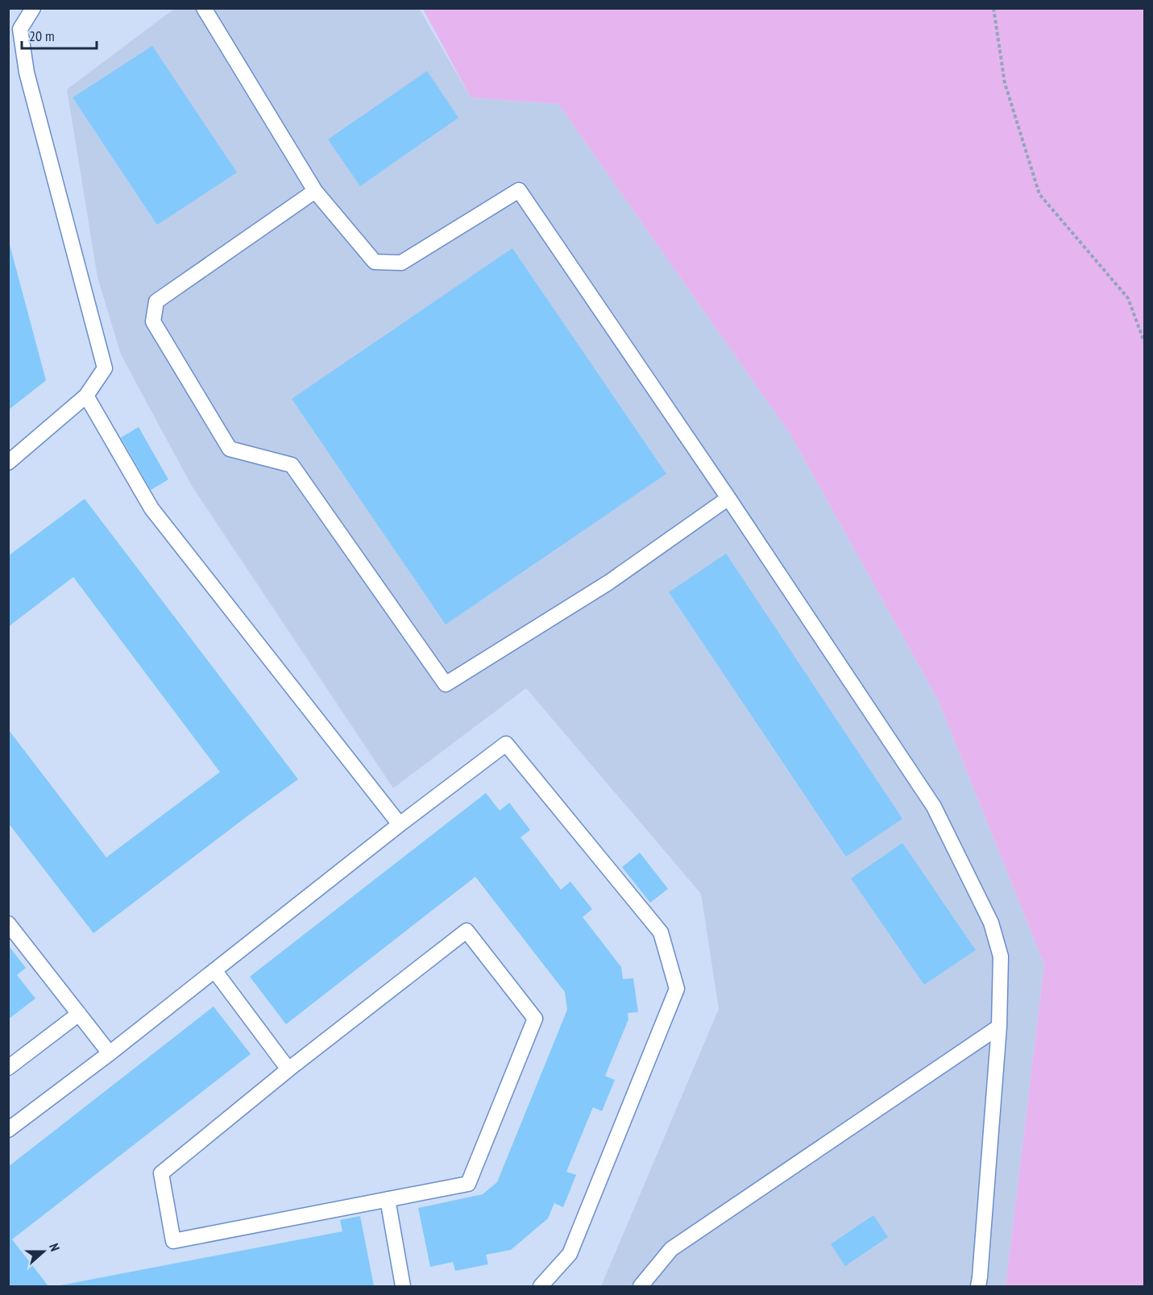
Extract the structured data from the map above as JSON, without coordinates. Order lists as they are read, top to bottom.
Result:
{
  "scale_bar": "20 m",
  "north": "right"
}
